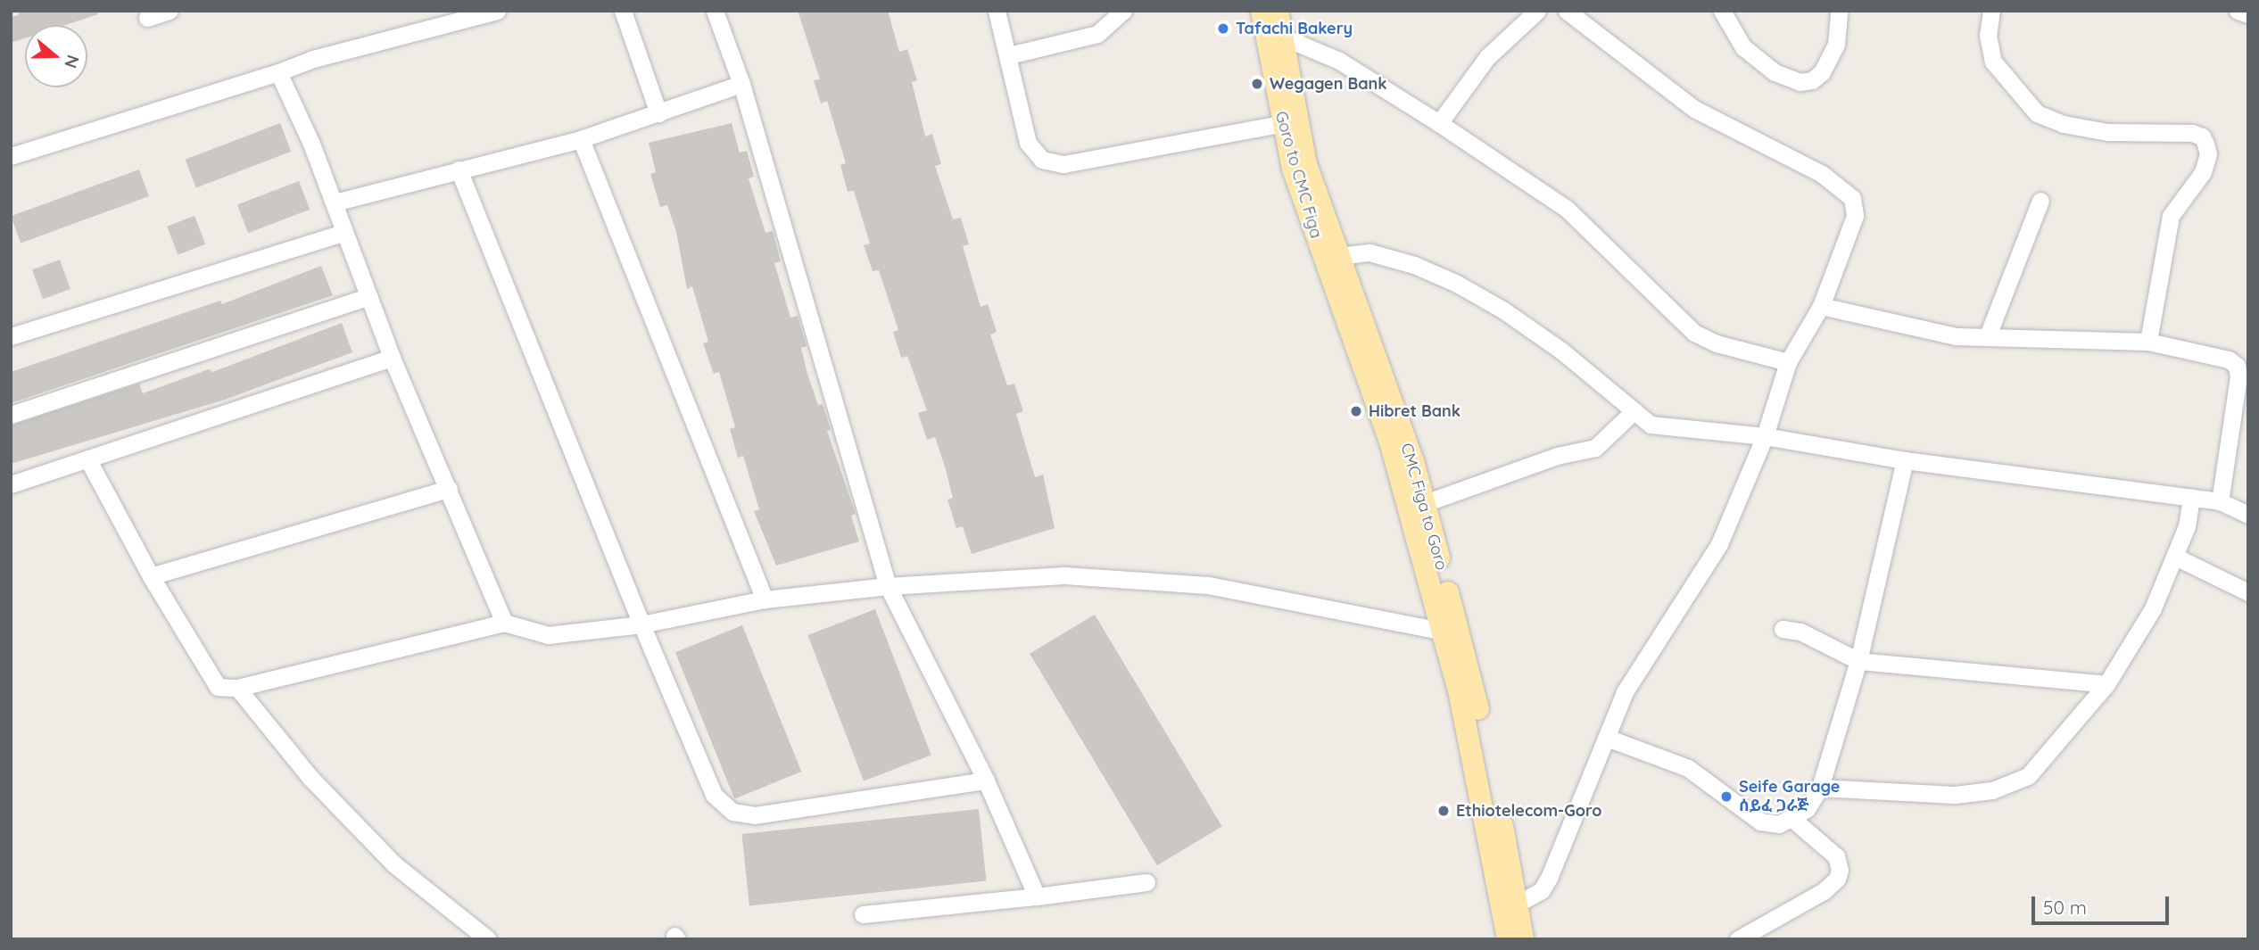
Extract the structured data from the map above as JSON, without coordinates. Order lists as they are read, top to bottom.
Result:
{
  "streets": {
    "main road": ["Goro to CMC Figa", "CMC Figa to Goro"]
  },
  "crossings": [
    ["Goro to CMC Figa", "CMC Figa to Goro"]
  ],
  "places": [
    "Tafachi Bakery",
    "Wegagen Bank",
    "Hibret Bank",
    "Seife Garage ሰይፈ ጋራጅ",
    "Ethiotelecom-Goro"
  ],
  "scale_bar": "50 m",
  "north": "right"
}
